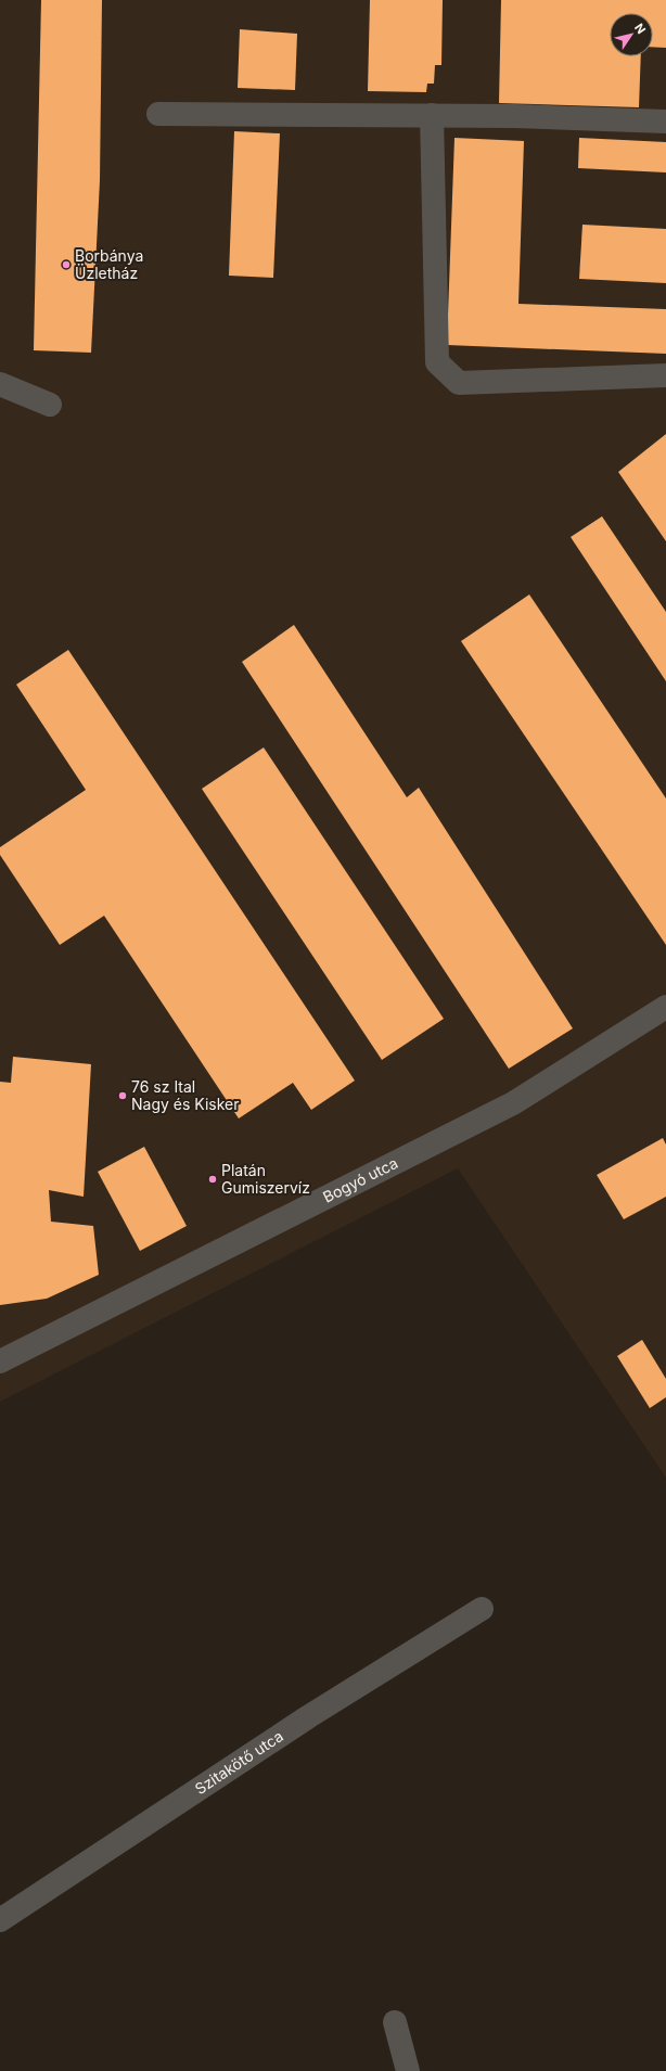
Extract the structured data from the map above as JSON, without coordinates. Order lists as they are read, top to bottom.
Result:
{
  "streets": {
    "street": ["Bogyó utca", "Szitakötő utca"]
  },
  "places": ["Borbánya Üzletház", "76 sz Ital Nagy és Kisker", "Platán Gumiszervíz"],
  "north": "top right"
}
